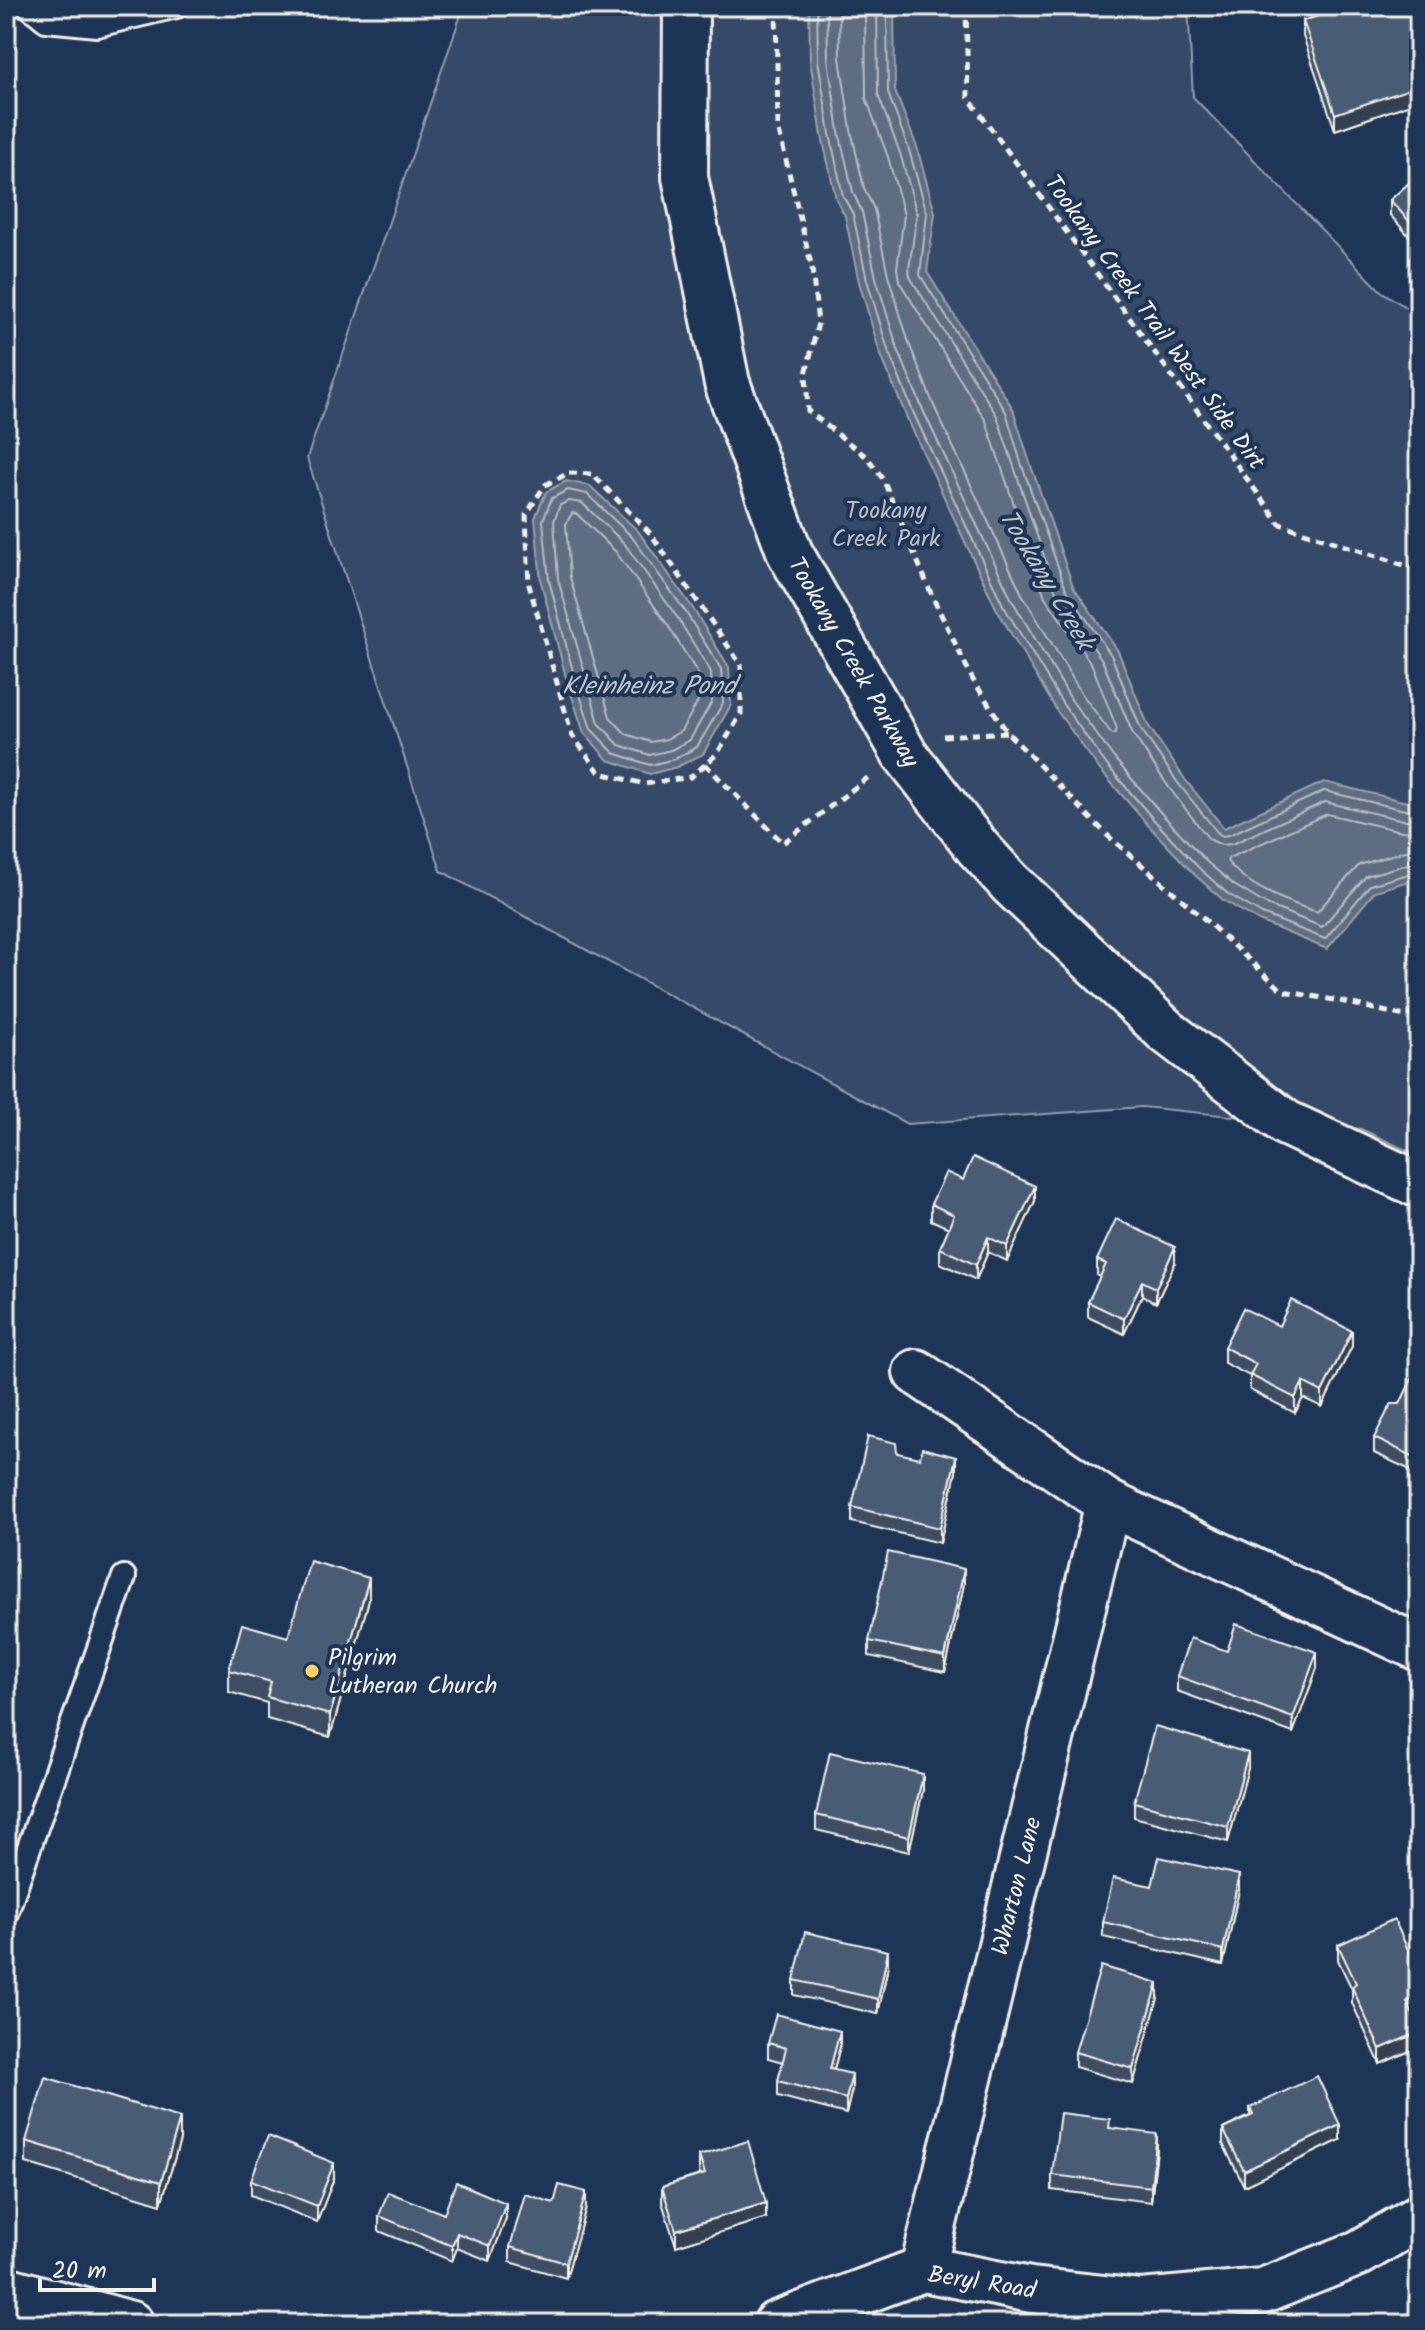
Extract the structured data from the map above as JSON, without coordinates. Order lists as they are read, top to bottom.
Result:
{
  "streets": {
    "street": ["Tookany Creek Parkway", "Wharton Lane", "Beryl Road"],
    "path": ["Tookany Creek Trail West Side Dirt"]
  },
  "crossings": [
    ["Wharton Lane", "Beryl Road"]
  ],
  "water": ["Tookany Creek", "Kleinheinz Pond"],
  "parks": ["Tookany Creek Park"],
  "places": ["Pilgrim Lutheran Church"],
  "scale_bar": "20 m"
}
